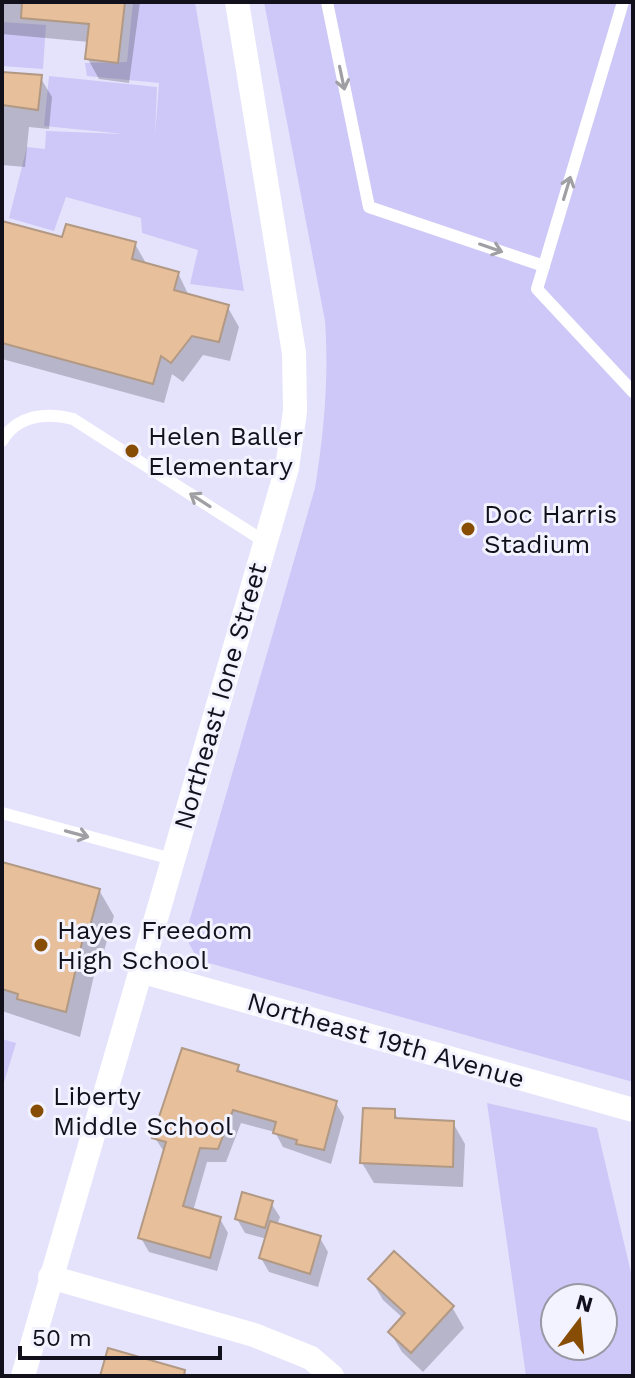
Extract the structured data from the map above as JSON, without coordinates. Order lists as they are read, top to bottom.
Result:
{
  "streets": {
    "street": ["Northeast Ione Street", "Northeast 19th Avenue"]
  },
  "crossings": [
    ["Northeast Ione Street", "Northeast 19th Avenue"]
  ],
  "places": [
    "Helen Baller Elementary",
    "Doc Harris Stadium",
    "Hayes Freedom High School",
    "Liberty Middle School"
  ],
  "scale_bar": "50 m",
  "north": "top"
}
